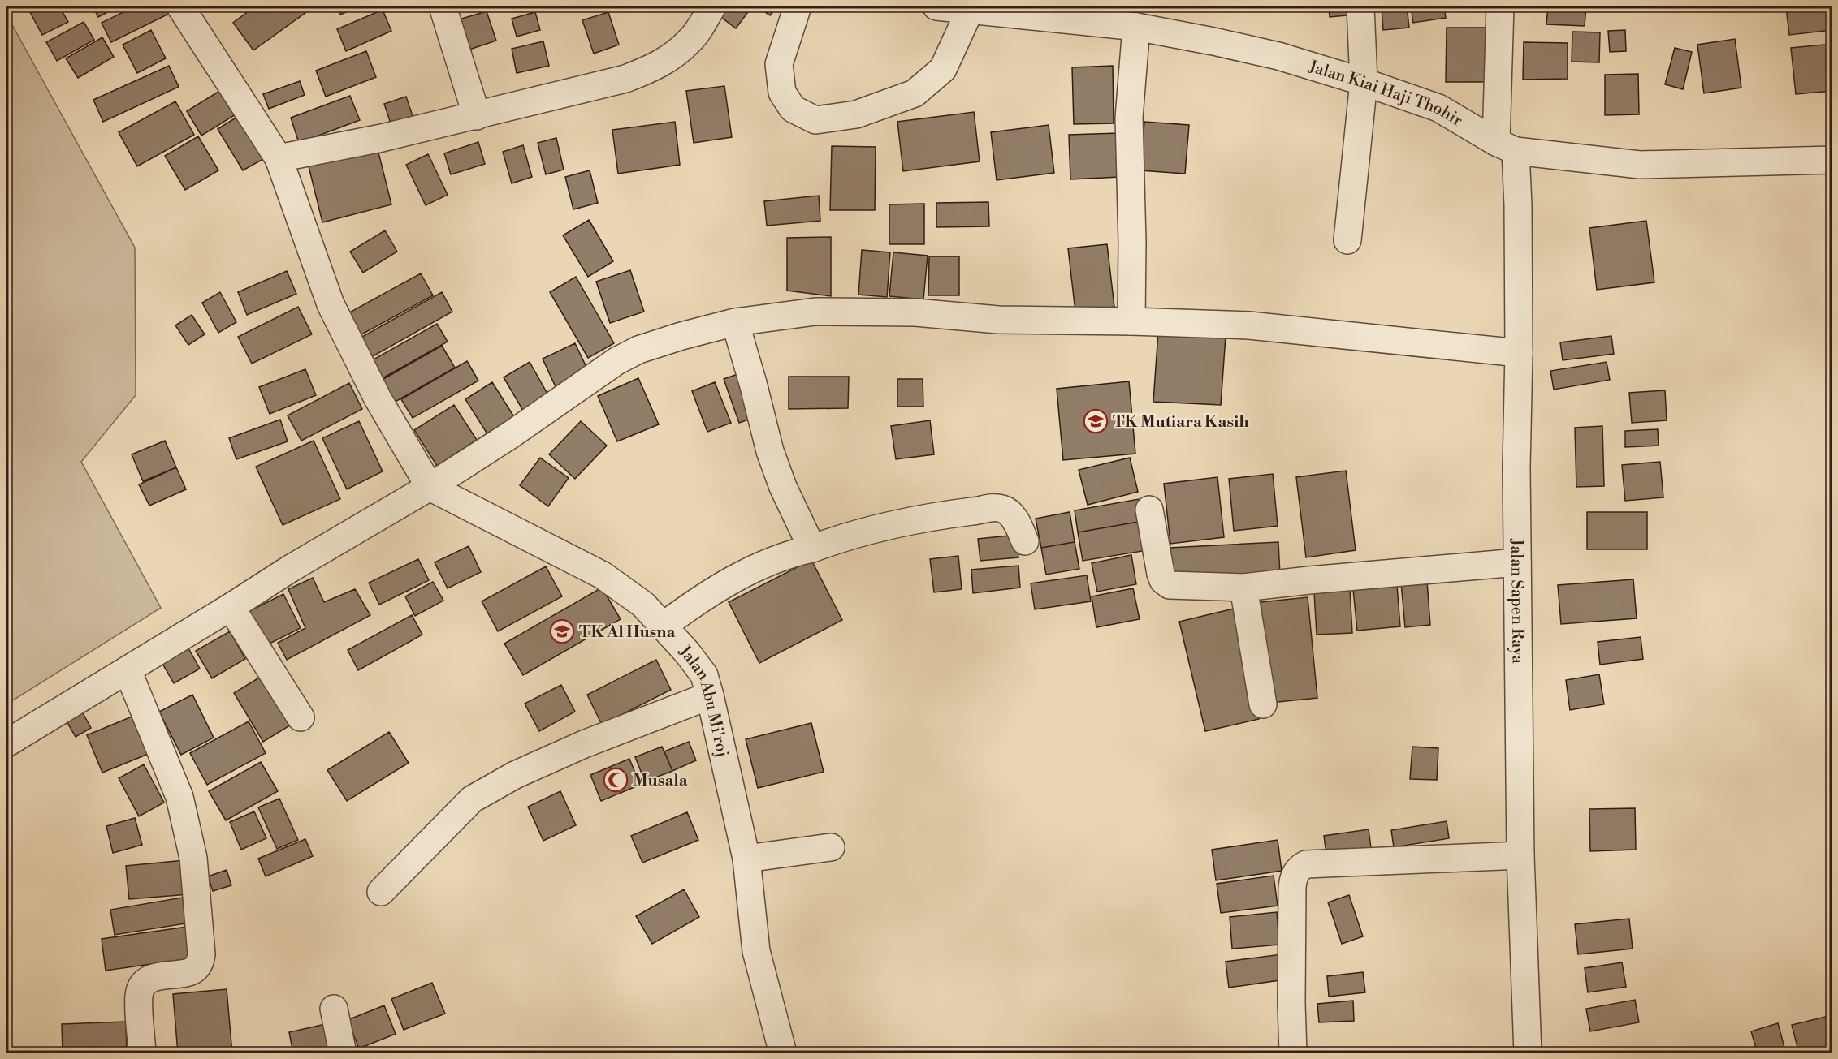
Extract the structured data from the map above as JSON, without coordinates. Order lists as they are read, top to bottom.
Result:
{
  "streets": {
    "street": ["Jalan Kiai Haji Thohir", "Jalan Sapen Raya", "Jalan Abu Mi'roj"]
  },
  "crossings": [
    ["Jalan Kiai Haji Thohir", "Jalan Sapen Raya"]
  ],
  "places": {
    "school or university": ["TK Mutiara Kasih", "TK Al Husna"],
    "mosque": ["Musala"]
  }
}
